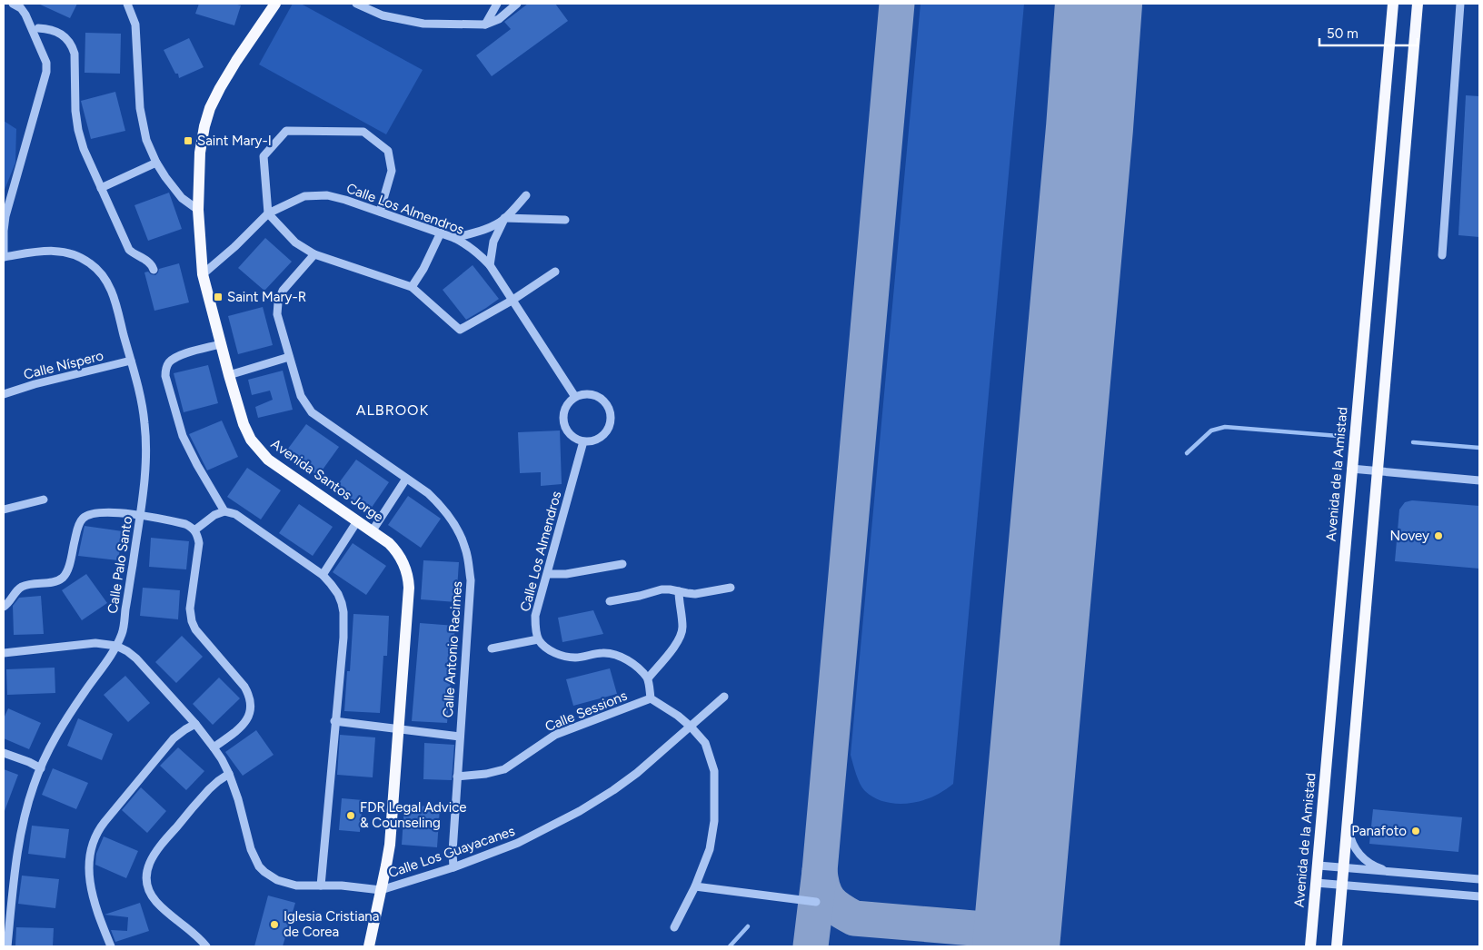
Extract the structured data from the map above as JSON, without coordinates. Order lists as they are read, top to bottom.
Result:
{
  "streets": {
    "main road": ["Avenida de la Amistad", "Avenida Santos Jorge"],
    "street": [
      "Calle Los Almendros",
      "Calle Níspero",
      "Calle Palo Santo",
      "Calle Antonio Racimes",
      "Calle Sessions",
      "Calle Los Guayacanes"
    ]
  },
  "crossings": [
    ["Calle Los Almendros", "Avenida Santos Jorge"],
    ["Calle Níspero", "Calle Palo Santo"],
    ["Avenida Santos Jorge", "Calle Los Guayacanes"],
    ["Calle Palo Santo", "Calle Los Guayacanes"],
    ["Calle Antonio Racimes", "Calle Sessions"],
    ["Calle Antonio Racimes", "Calle Los Guayacanes"]
  ],
  "districts": ["ALBROOK"],
  "places": {
    "transit": ["Saint Mary-I", "Saint Mary-R"],
    "other": [
      "Novey",
      "FDR Legal Advice & Counseling",
      "Panafoto",
      "Iglesia Cristiana de Corea"
    ]
  },
  "scale_bar": "50 m"
}
